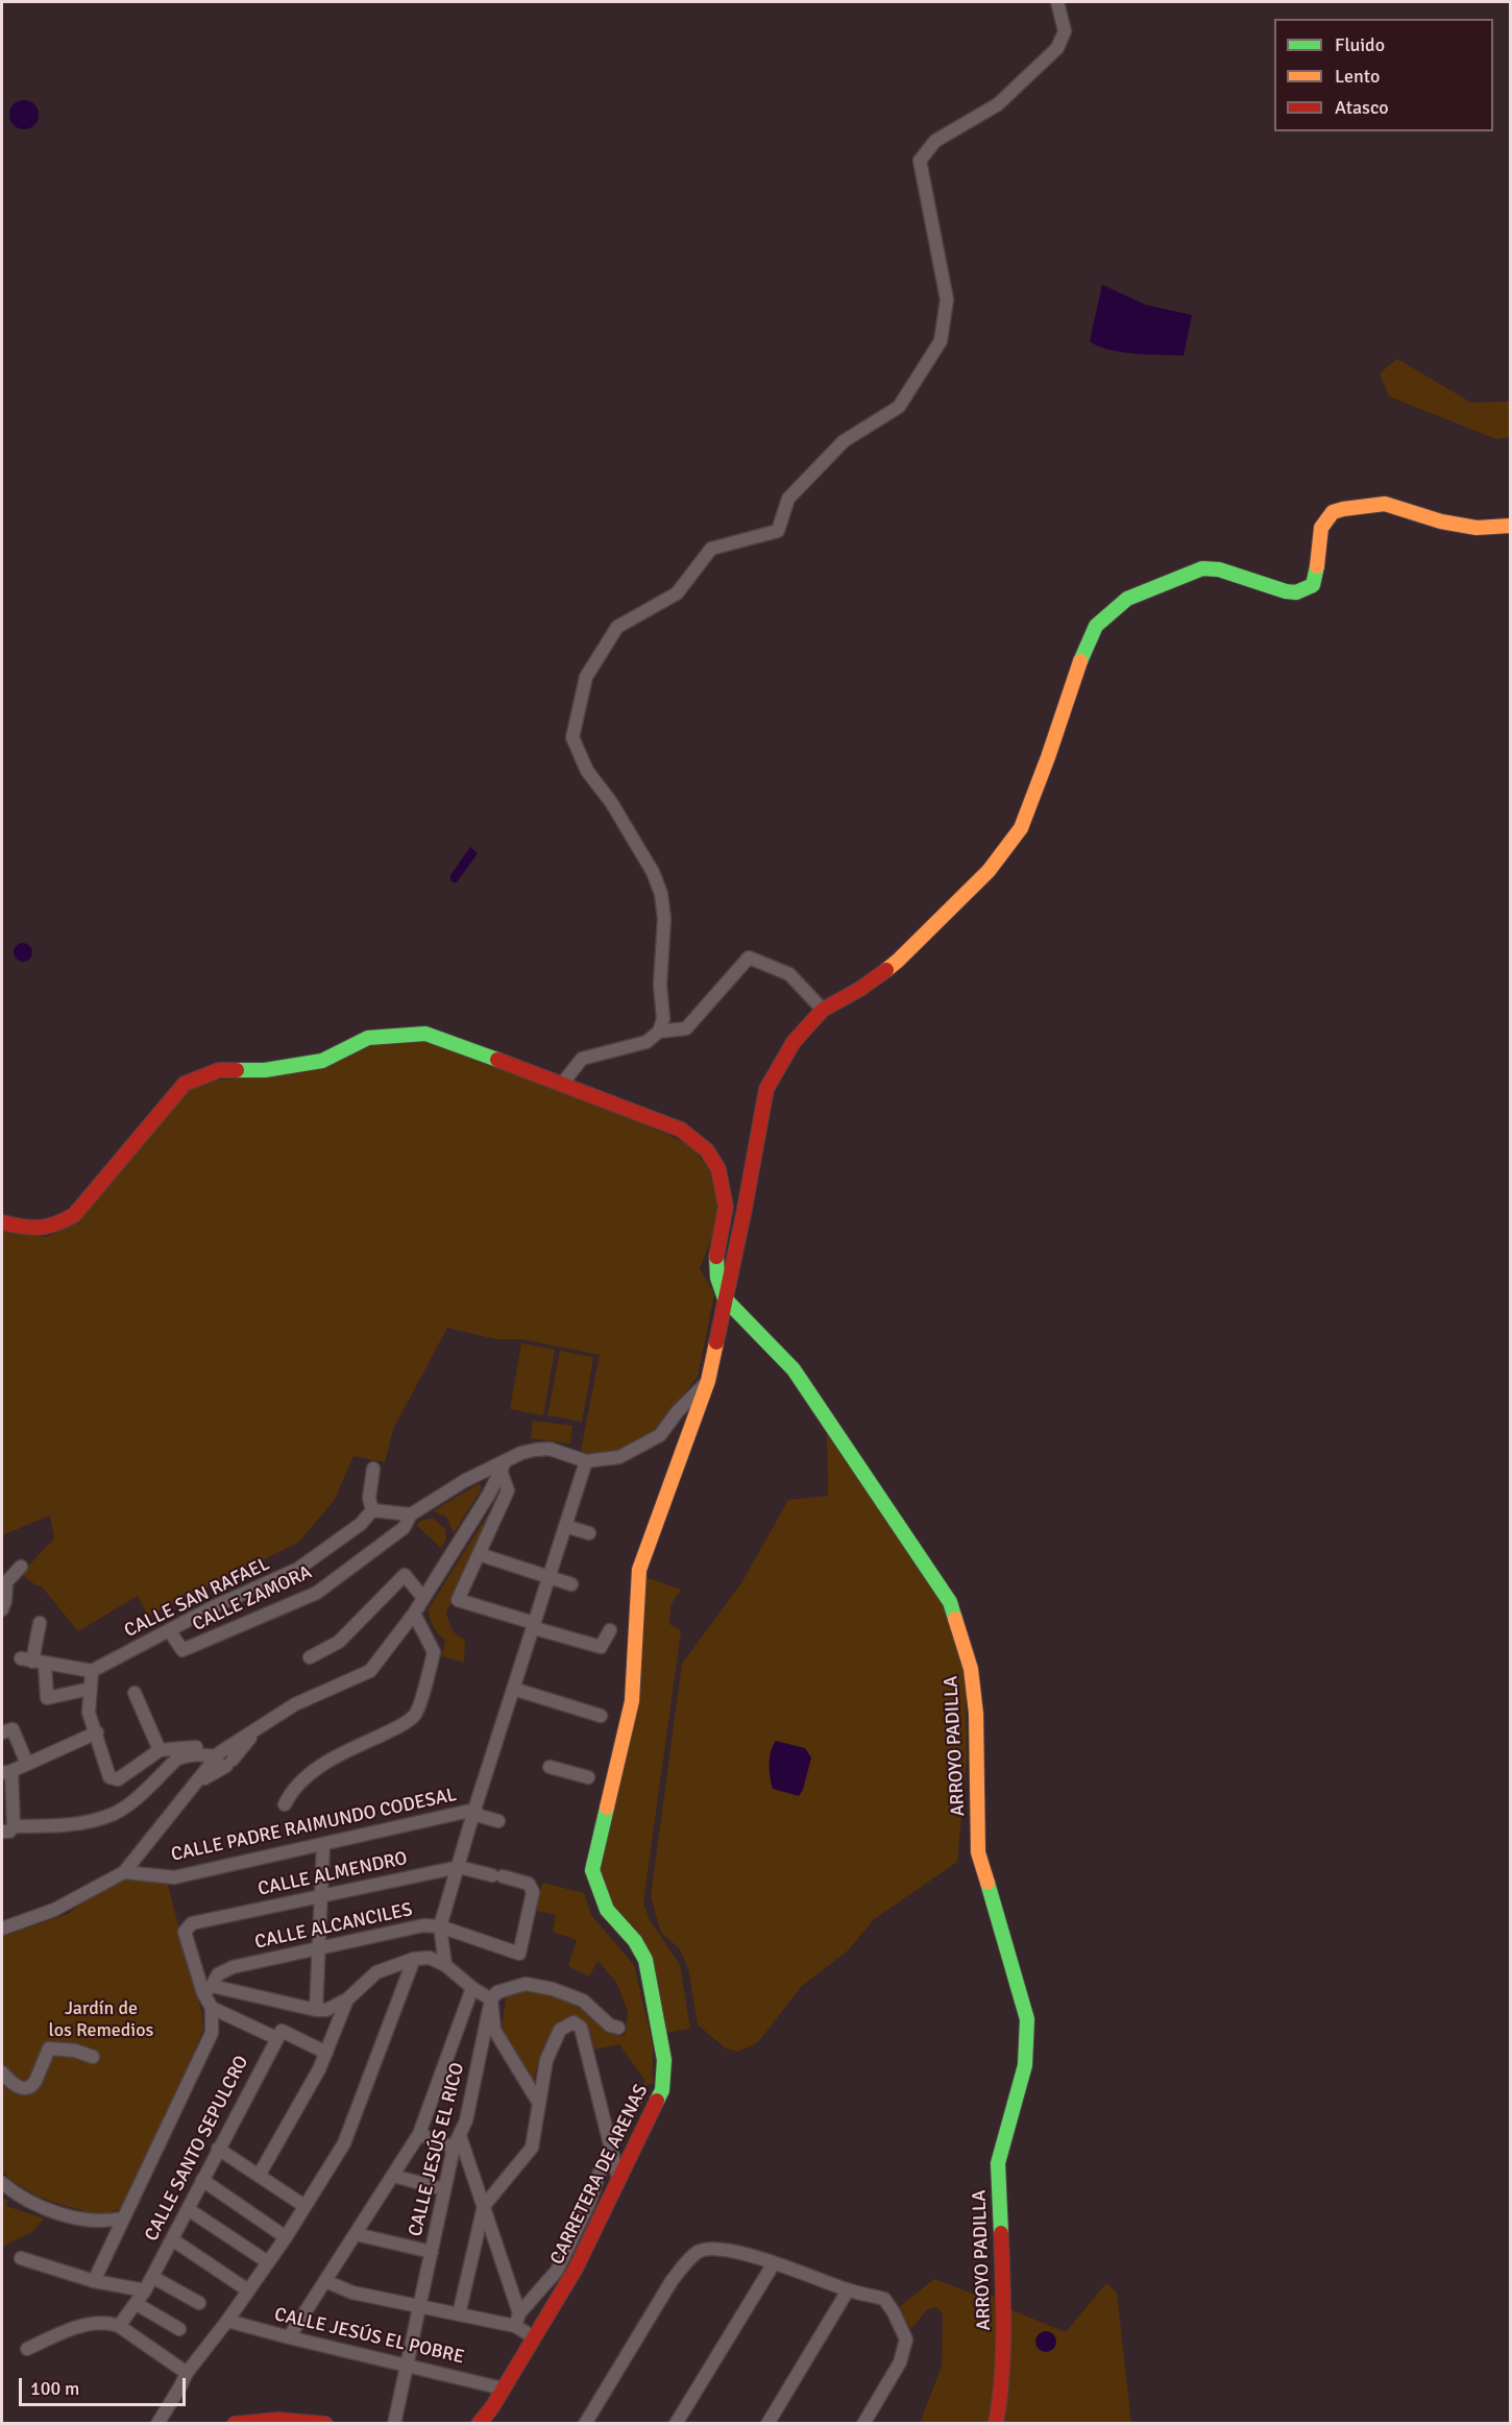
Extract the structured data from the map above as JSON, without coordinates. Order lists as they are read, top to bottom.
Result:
{
  "streets": {
    "street": [
      "CALLE SAN RAFAEL",
      "CALLE ZAMORA",
      "ARROYO PADILLA",
      "CALLE PADRE RAIMUNDO CODESAL",
      "CALLE ALMENDRO",
      "CALLE ALCANCILES",
      "CALLE SANTO SEPULCRO",
      "CALLE JESÚS EL RICO",
      "CARRETERA DE ARENAS",
      "CALLE JESÚS EL POBRE"
    ]
  },
  "crossings": [
    ["CALLE SAN RAFAEL", "CALLE ZAMORA"],
    ["ARROYO PADILLA", "CARRETERA DE ARENAS"],
    ["CALLE ALMENDRO", "CALLE ALCANCILES"],
    ["CALLE JESÚS EL RICO", "CALLE JESÚS EL POBRE"],
    ["CARRETERA DE ARENAS", "CALLE JESÚS EL POBRE"]
  ],
  "parks": ["Jardín de los Remedios"],
  "legend": ["Fluido", "Lento", "Atasco"],
  "scale_bar": "100 m"
}
